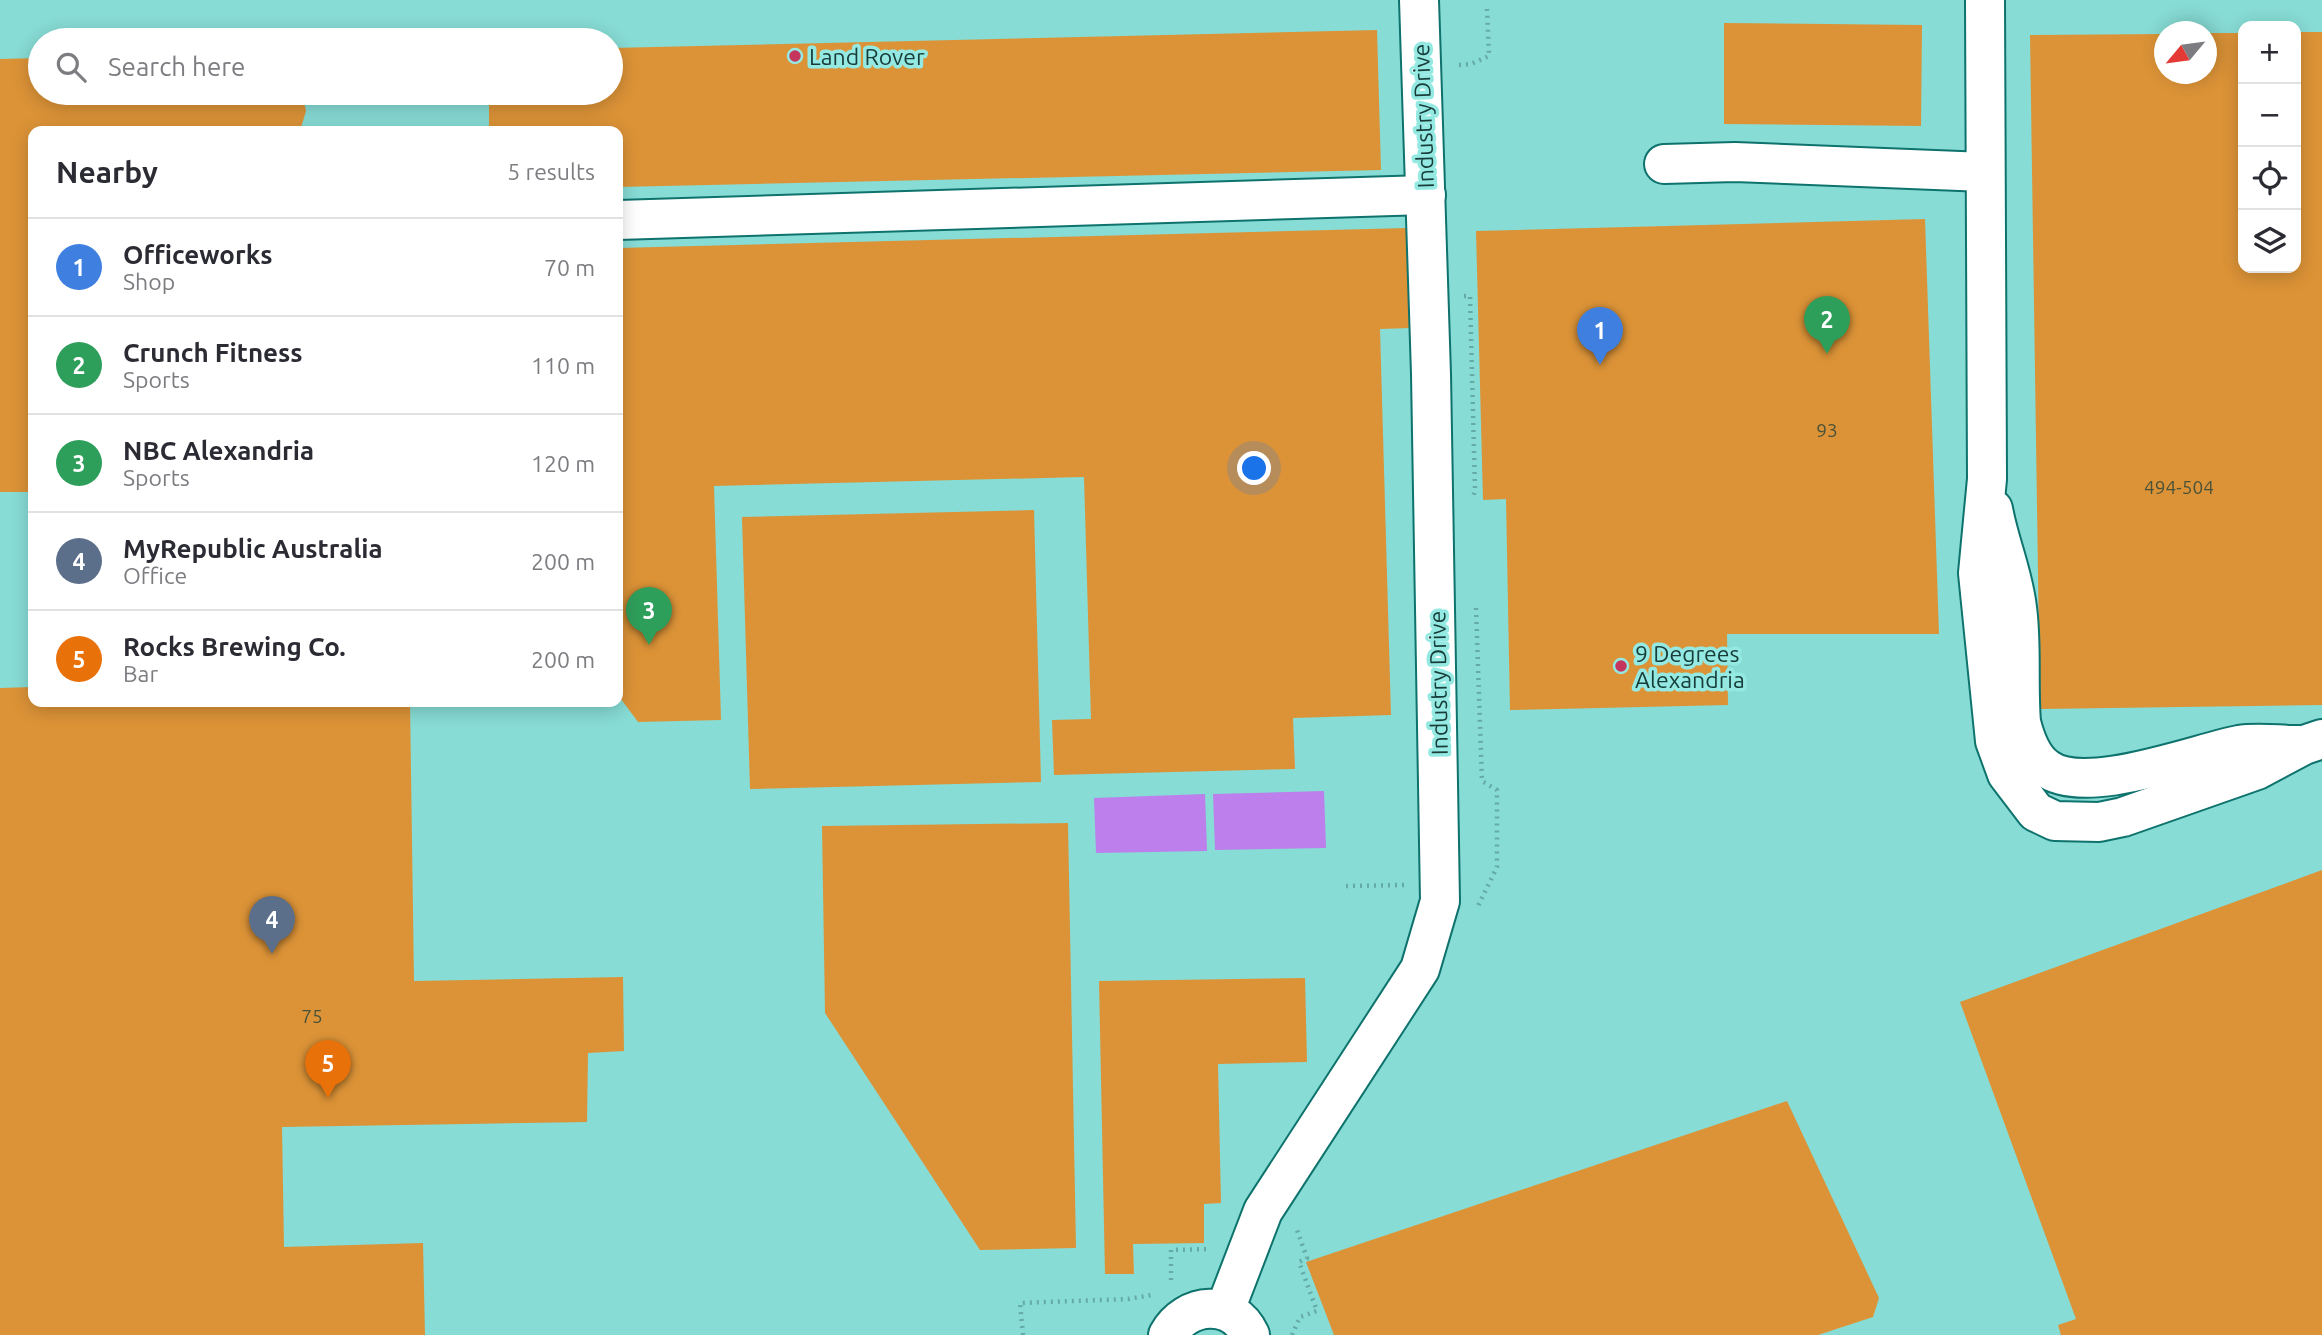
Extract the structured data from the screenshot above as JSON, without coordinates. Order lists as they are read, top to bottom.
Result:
{
  "streets": {
    "lane": ["Industry Drive"]
  },
  "places": ["Land Rover", "9 Degrees Alexandria"],
  "house_numbers": ["93", "494-504", "75"],
  "north": "bottom left",
  "page": {
    "map_buttons": ["+", "−"],
    "search": "Search here",
    "heading": ["Nearby", "5 results"],
    "list": [
      {
        "mark": "1",
        "name": "Officeworks",
        "note": "Shop",
        "value": "70 m"
      },
      {
        "mark": "2",
        "name": "Crunch Fitness",
        "note": "Sports",
        "value": "110 m"
      },
      {
        "mark": "3",
        "name": "NBC Alexandria",
        "note": "Sports",
        "value": "120 m"
      },
      {
        "mark": "4",
        "name": "MyRepublic Australia",
        "note": "Office",
        "value": "200 m"
      },
      {
        "mark": "5",
        "name": "Rocks Brewing Co.",
        "note": "Bar",
        "value": "200 m"
      }
    ],
    "pins": [
      "2",
      "1",
      "3",
      "4",
      "5"
    ]
  }
}
